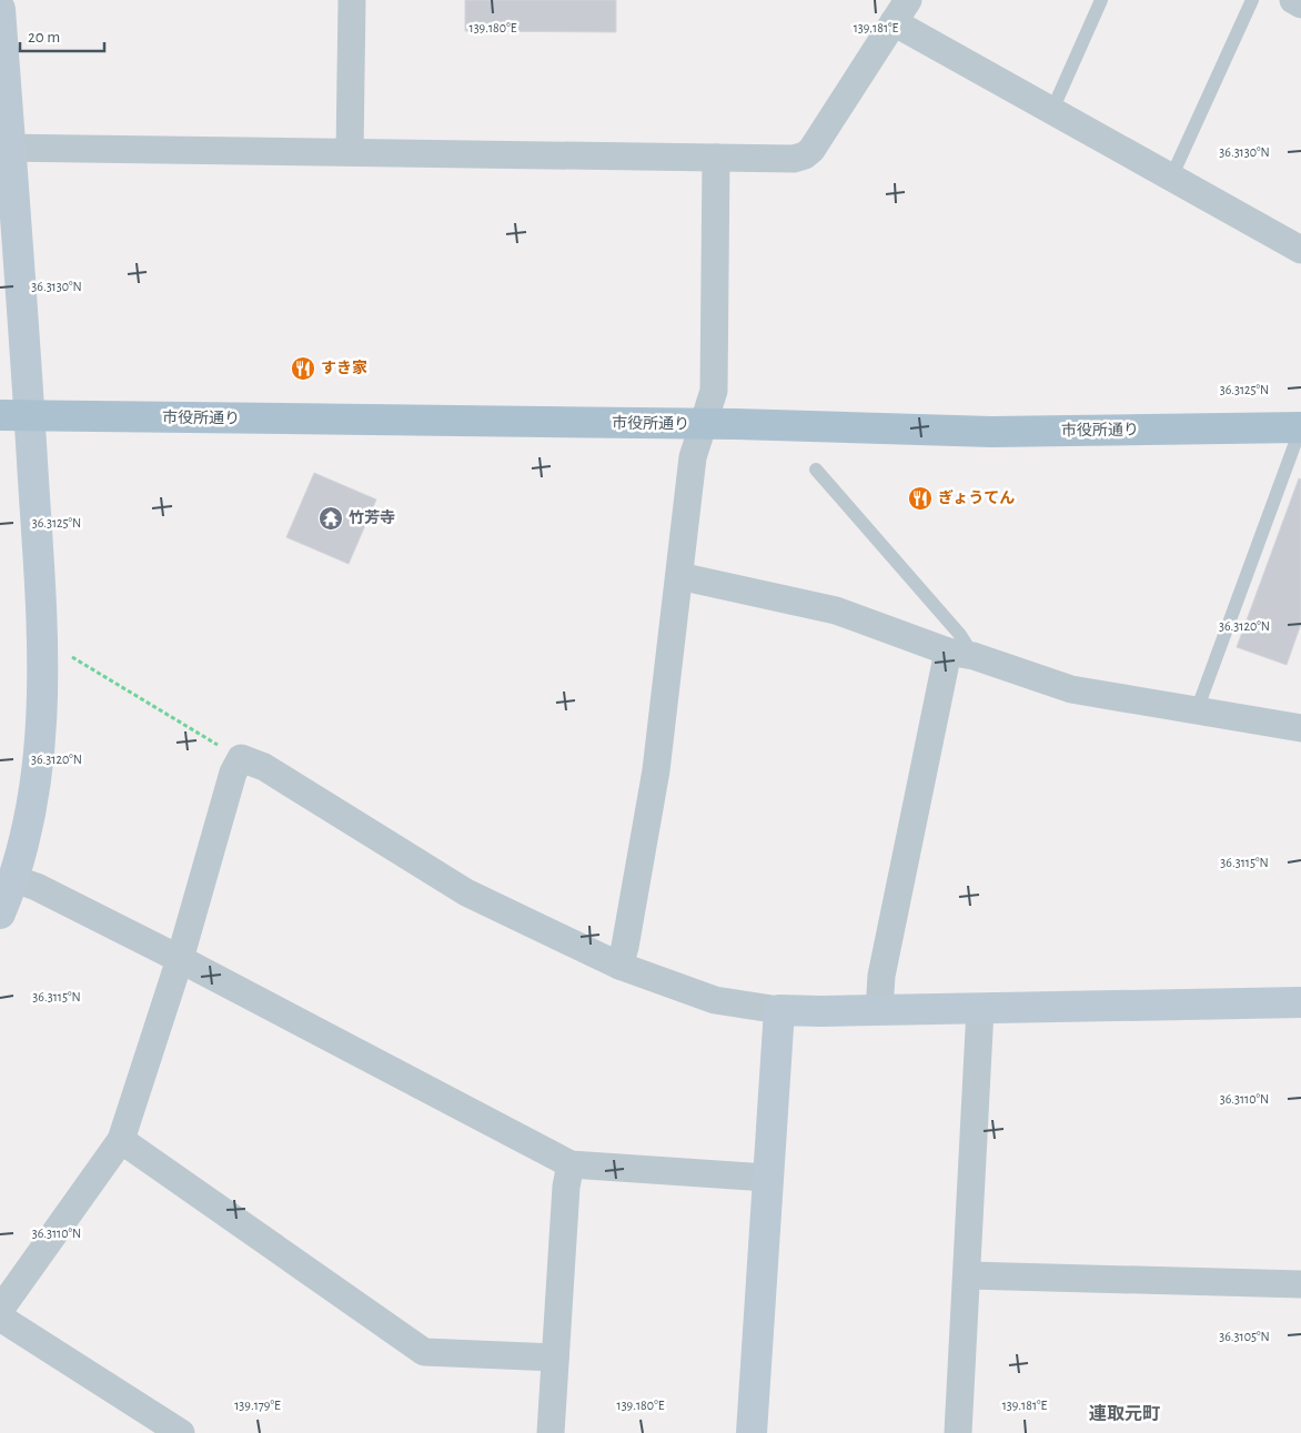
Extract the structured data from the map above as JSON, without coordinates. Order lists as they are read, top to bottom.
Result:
{
  "streets": {
    "main road": ["市役所通り"]
  },
  "districts": ["連取元町"],
  "places": {
    "restaurant": ["すき家", "ぎょうてん"],
    "temple": ["竹芳寺"]
  },
  "scale_bar": "20 m",
  "coordinates": [
    "139.180°E",
    "139.181°E",
    "36.3130°N",
    "36.3125°N",
    "36.3120°N",
    "36.3115°N",
    "36.3110°N",
    "36.3105°N",
    "139.179°E"
  ]
}
